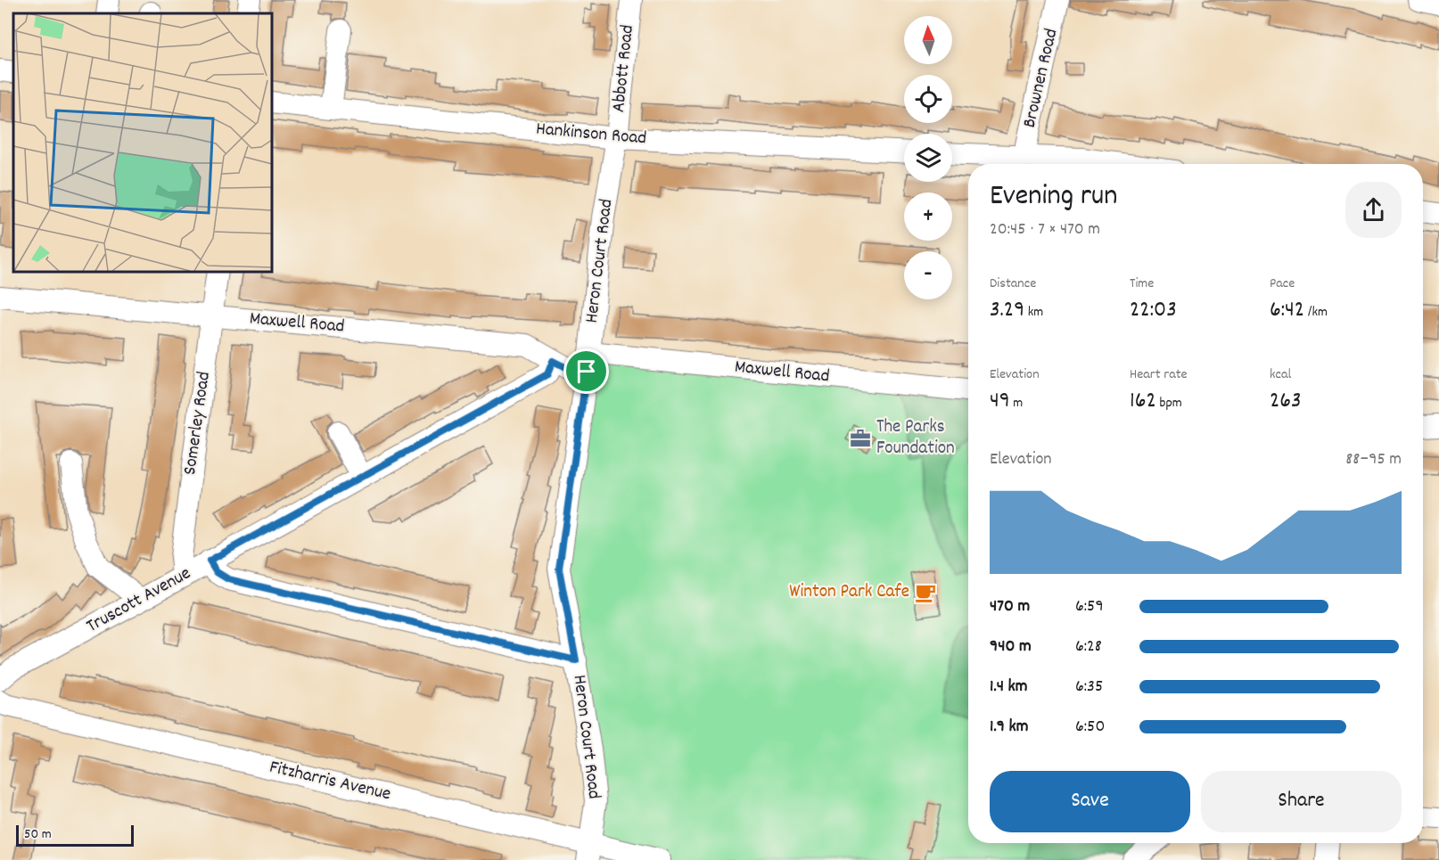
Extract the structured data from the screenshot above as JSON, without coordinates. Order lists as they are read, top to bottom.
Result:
{
  "streets": {
    "street": [
      "Abbott Road",
      "Brownen Road",
      "Hankinson Road",
      "Heron Court Road",
      "Maxwell Road",
      "Somerley Road",
      "Truscott Avenue",
      "Fitzharris Avenue"
    ]
  },
  "crossings": [
    ["Abbott Road", "Hankinson Road"],
    ["Abbott Road", "Heron Court Road"],
    ["Hankinson Road", "Heron Court Road"],
    ["Heron Court Road", "Maxwell Road"],
    ["Heron Court Road", "Fitzharris Avenue"],
    ["Maxwell Road", "Somerley Road"],
    ["Maxwell Road", "Truscott Avenue"],
    ["Somerley Road", "Truscott Avenue"]
  ],
  "places": {
    "office": ["The Parks Foundation"],
    "cafe": ["Winton Park Cafe"]
  },
  "scale_bar": "50 m",
  "north": "top",
  "page": {
    "map_buttons": ["+", "−"],
    "heading": ["Evening run", "20:45 · 7 × 470 m"],
    "stats": [
      ["Distance", "3.29 km"],
      ["Time", "22:03"],
      ["Pace", "6:42 /km"],
      ["Elevation", "49 m"],
      ["Heart rate", "162 bpm"],
      ["kcal", "263"]
    ],
    "chart": ["Elevation", "88–95 m"],
    "list": [
      {
        "name": "470 m",
        "note": "6:59"
      },
      {
        "name": "940 m",
        "note": "6:28"
      },
      {
        "name": "1.4 km",
        "note": "6:35"
      },
      {
        "name": "1.9 km",
        "note": "6:50"
      }
    ],
    "buttons": ["Save", "Share"],
    "scale": "50 m"
  }
}
